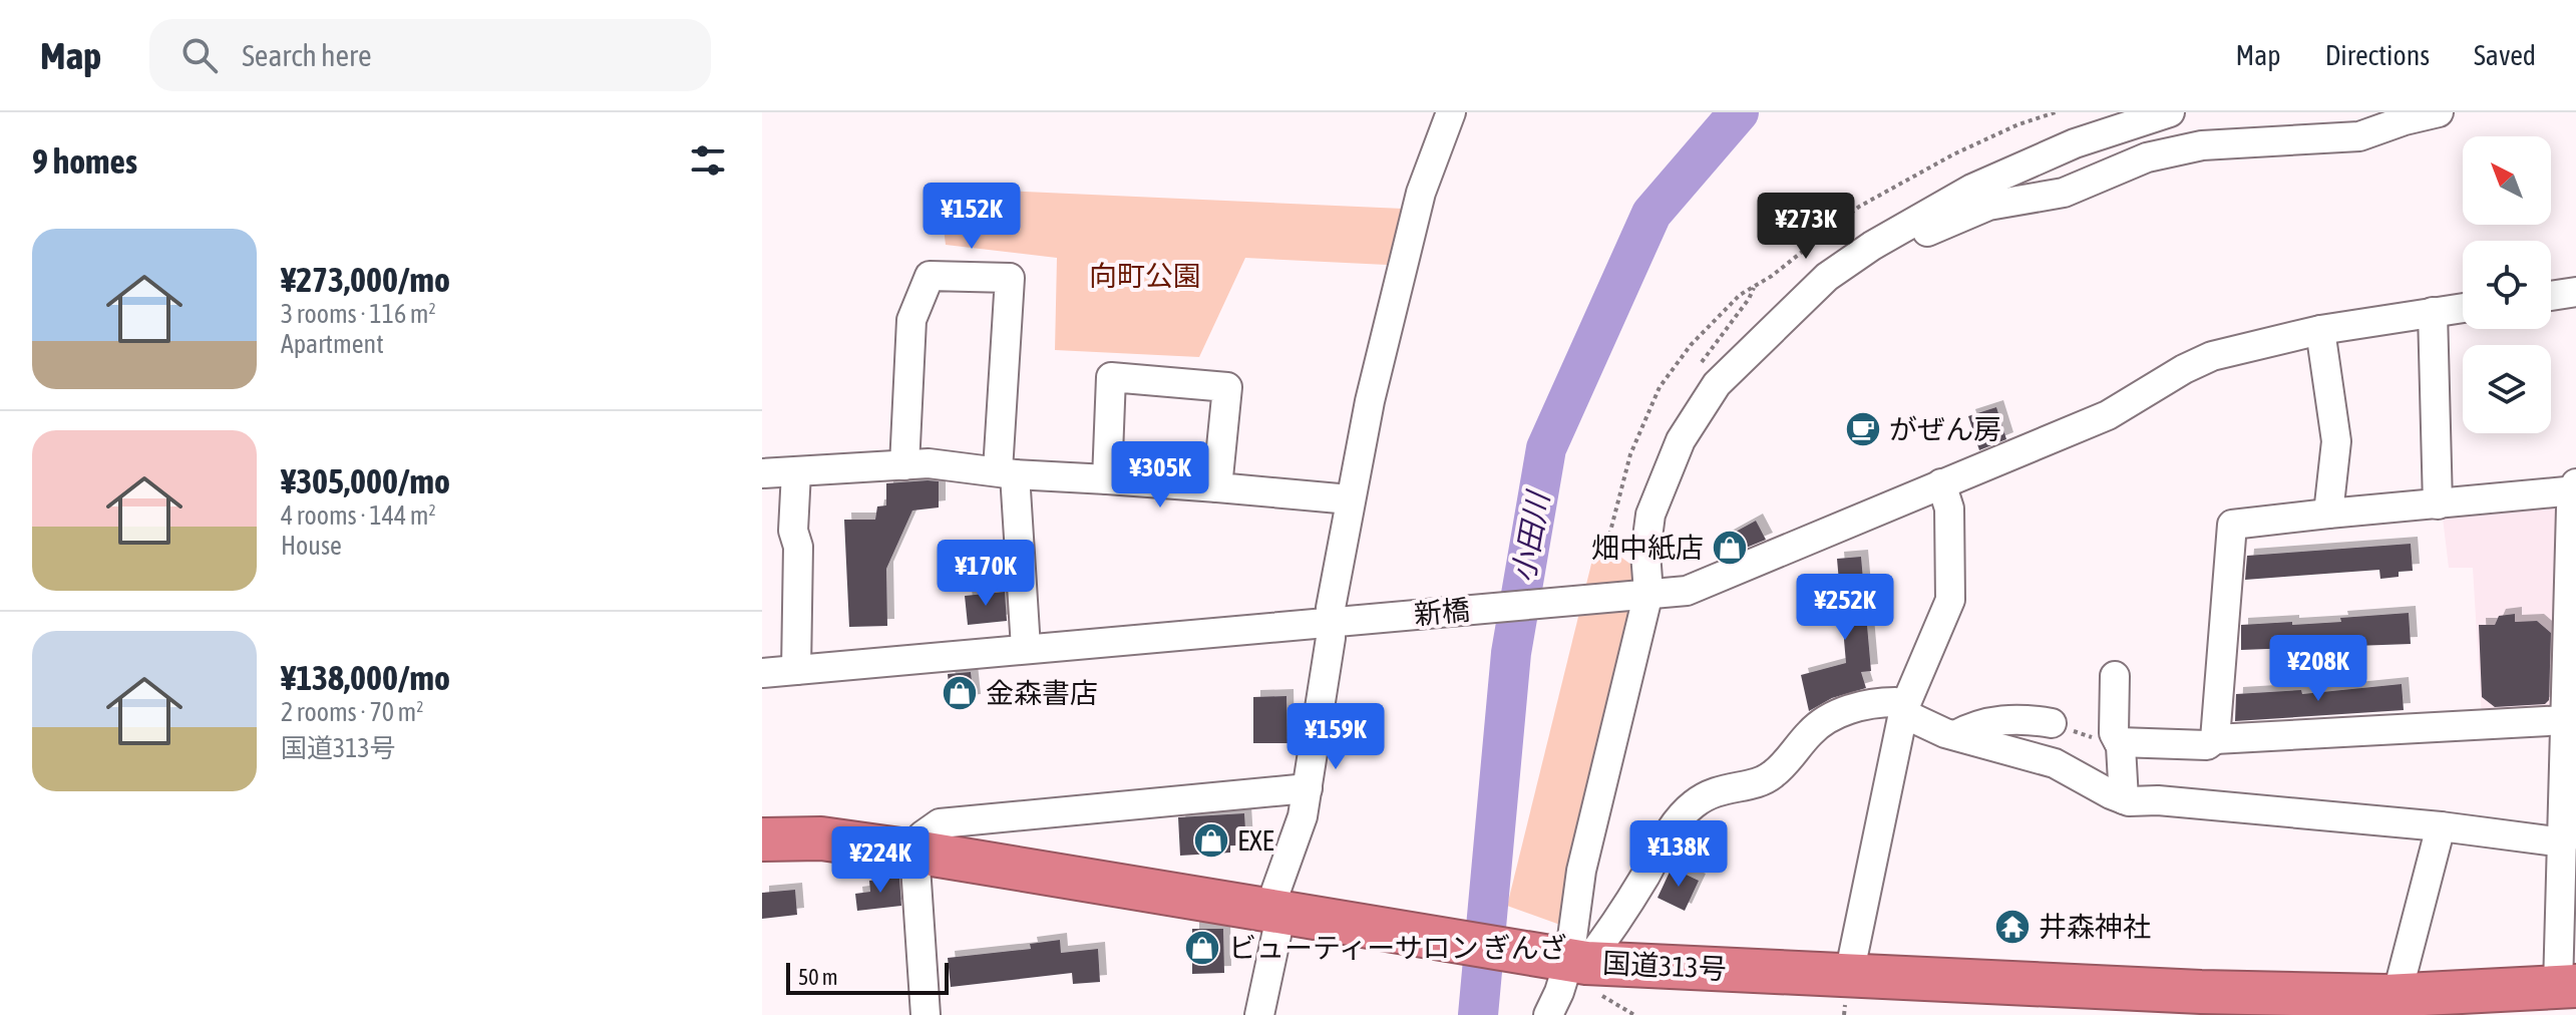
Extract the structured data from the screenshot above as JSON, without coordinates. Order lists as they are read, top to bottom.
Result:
{
  "streets": {
    "highway": ["国道313号"],
    "street": ["新橋"]
  },
  "water": ["小田川"],
  "parks": ["向町公園"],
  "places": {
    "cafe": ["がぜん房"],
    "shop": [
      "畑中紙店",
      "金森書店",
      "EXE",
      "ビューティーサロン ぎんざ"
    ],
    "temple": ["井森神社"]
  },
  "scale_bar": "50 m",
  "north": "top left",
  "page": {
    "header": "Map",
    "search": "Search here",
    "nav": ["Map", "Directions", "Saved"],
    "heading": "9 homes",
    "price": [
      "¥152K",
      "¥273K",
      "¥305K",
      "¥170K",
      "¥252K",
      "¥208K",
      "¥159K",
      "¥138K",
      "¥224K"
    ],
    "list": [
      {
        "name": "¥273,000/mo",
        "note": "3 rooms · 116 m² · Apartment"
      },
      {
        "name": "¥305,000/mo",
        "note": "4 rooms · 144 m² · House"
      },
      {
        "name": "¥138,000/mo",
        "note": "2 rooms · 70 m² · 国道313号"
      }
    ],
    "scale": "50 m"
  }
}
